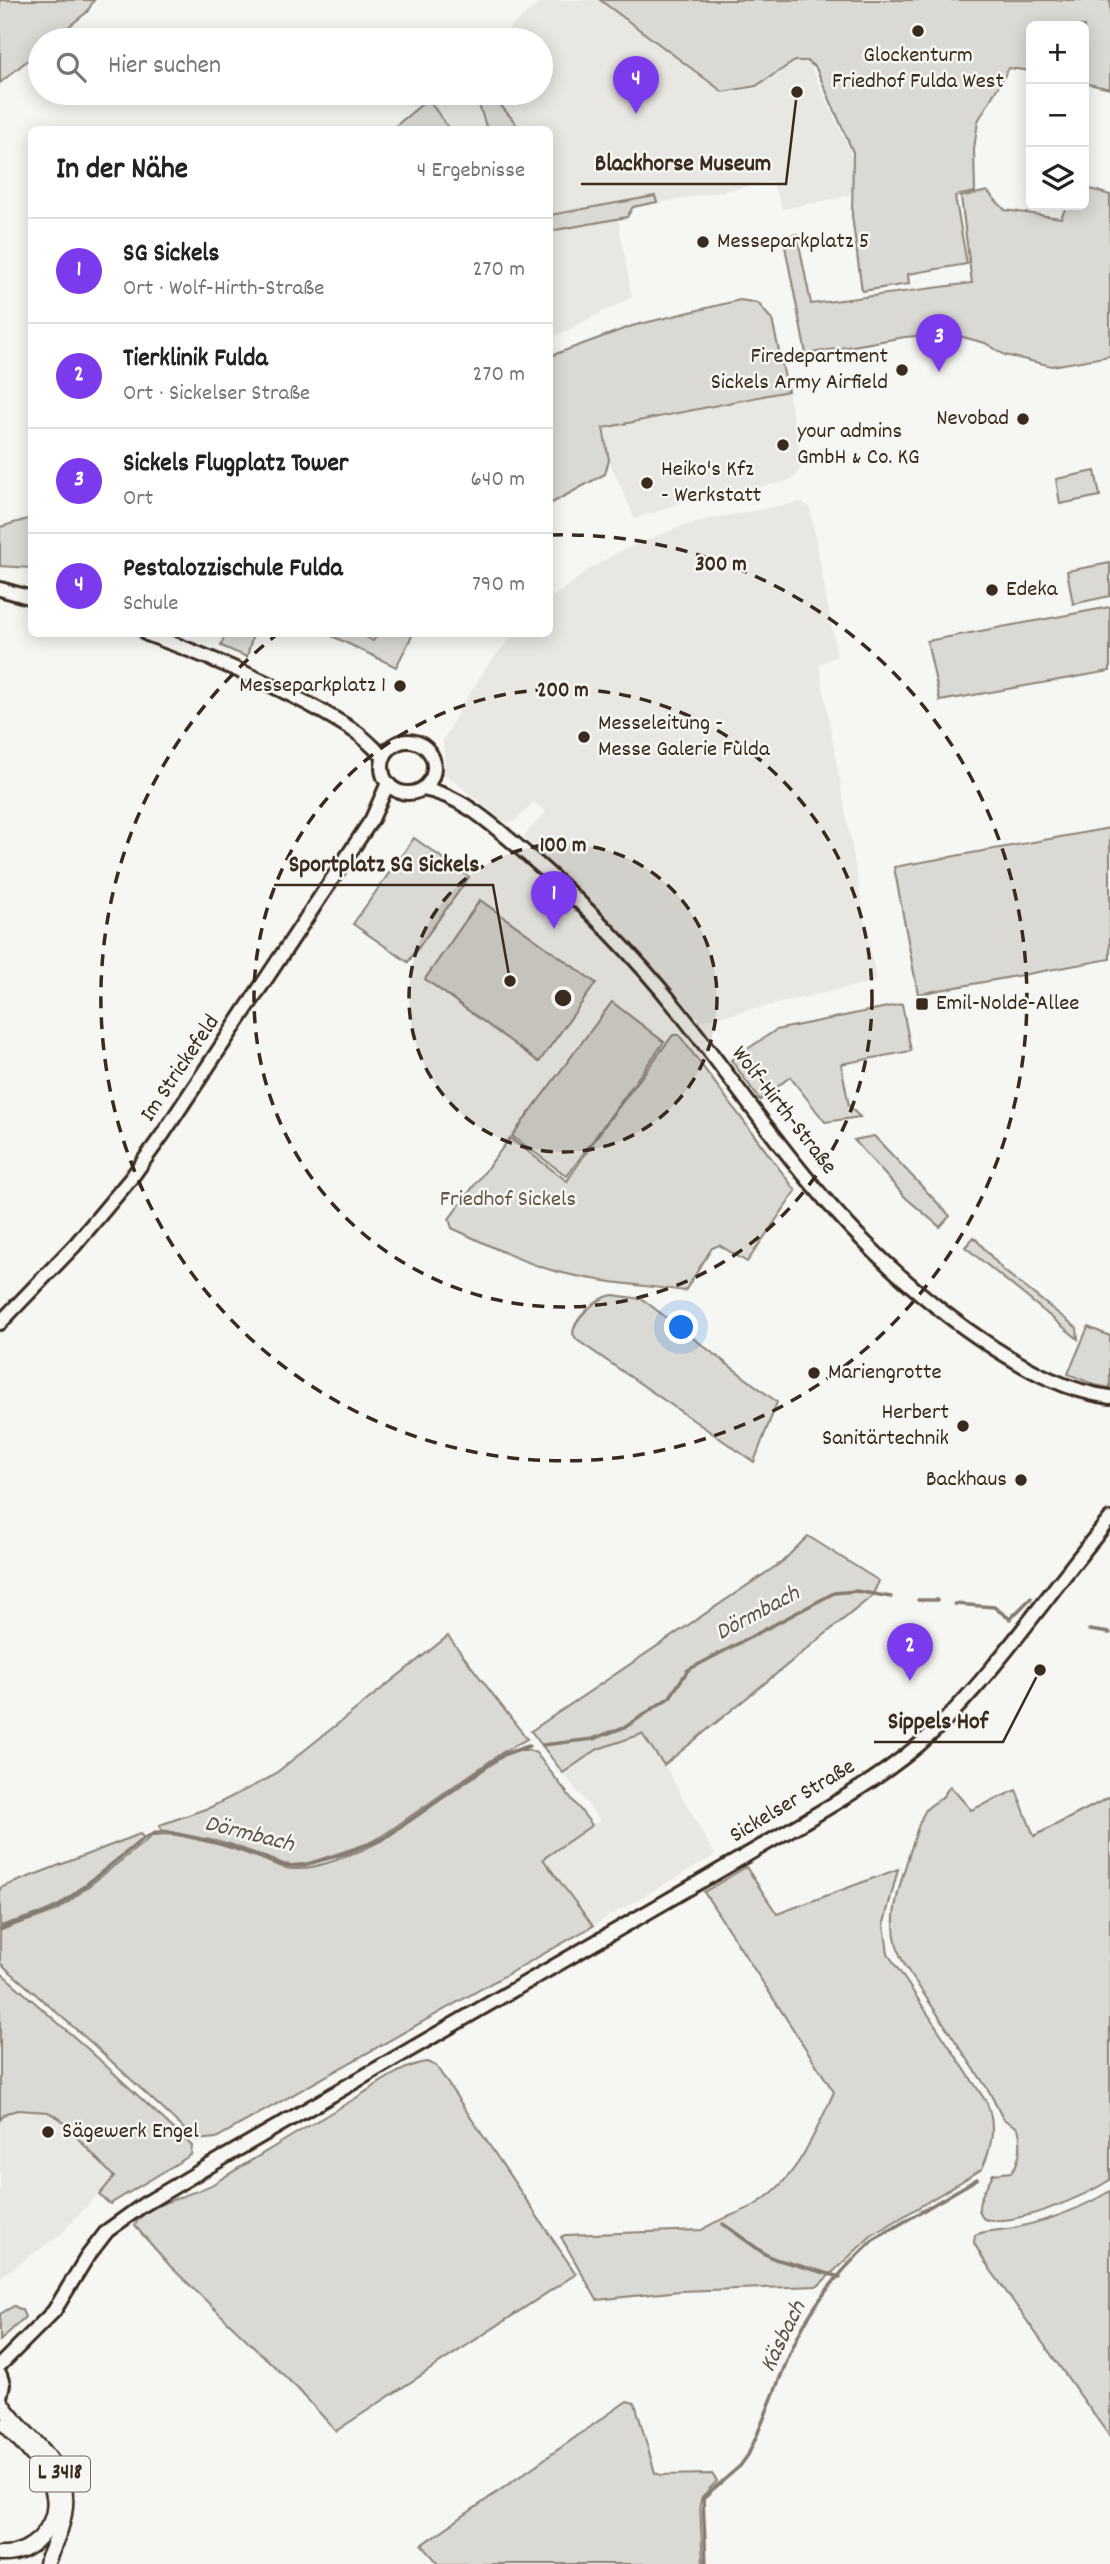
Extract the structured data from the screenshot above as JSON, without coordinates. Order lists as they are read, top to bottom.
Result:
{
  "streets": {
    "main road": ["L 3418"],
    "street": ["Im Strickefeld", "Wolf-Hirth-Straße", "Sickelser Straße"]
  },
  "crossings": [
    ["Im Strickefeld", "Wolf-Hirth-Straße"]
  ],
  "water": ["Dörmbach", "Käsbach"],
  "parks": ["Friedhof Sickels"],
  "places": {
    "other": [
      "Glockenturm Friedhof Fulda West",
      "Blackhorse Museum",
      "Messeparkplatz 5",
      "Firedepartment Sickels Army Airfield",
      "Nevobad",
      "your admins GmbH & Co. KG",
      "Heiko's Kfz - Werkstatt",
      "Edeka",
      "Messeparkplatz 1",
      "Messeleitung - Messe Galerie Fulda",
      "Sportplatz SG Sickels",
      "Mariengrotte",
      "Herbert Sanitärtechnik",
      "Backhaus",
      "Sippels Hof",
      "Sägewerk Engel"
    ],
    "transit": ["Emil-Nolde-Allee"]
  },
  "page": {
    "map_buttons": ["+", "−"],
    "search": "Hier suchen",
    "pins": [
      "4",
      "3",
      "1",
      "2"
    ],
    "heading": ["In der Nähe", "4 Ergebnisse"],
    "list": [
      {
        "mark": "1",
        "name": "SG Sickels",
        "note": "Ort · Wolf-Hirth-Straße",
        "value": "270 m"
      },
      {
        "mark": "2",
        "name": "Tierklinik Fulda",
        "note": "Ort · Sickelser Straße",
        "value": "270 m"
      },
      {
        "mark": "3",
        "name": "Sickels Flugplatz Tower",
        "note": "Ort",
        "value": "640 m"
      },
      {
        "mark": "4",
        "name": "Pestalozzischule Fulda",
        "note": "Schule",
        "value": "790 m"
      }
    ]
  },
  "rings": ["300 m", "200 m", "100 m"]
}
